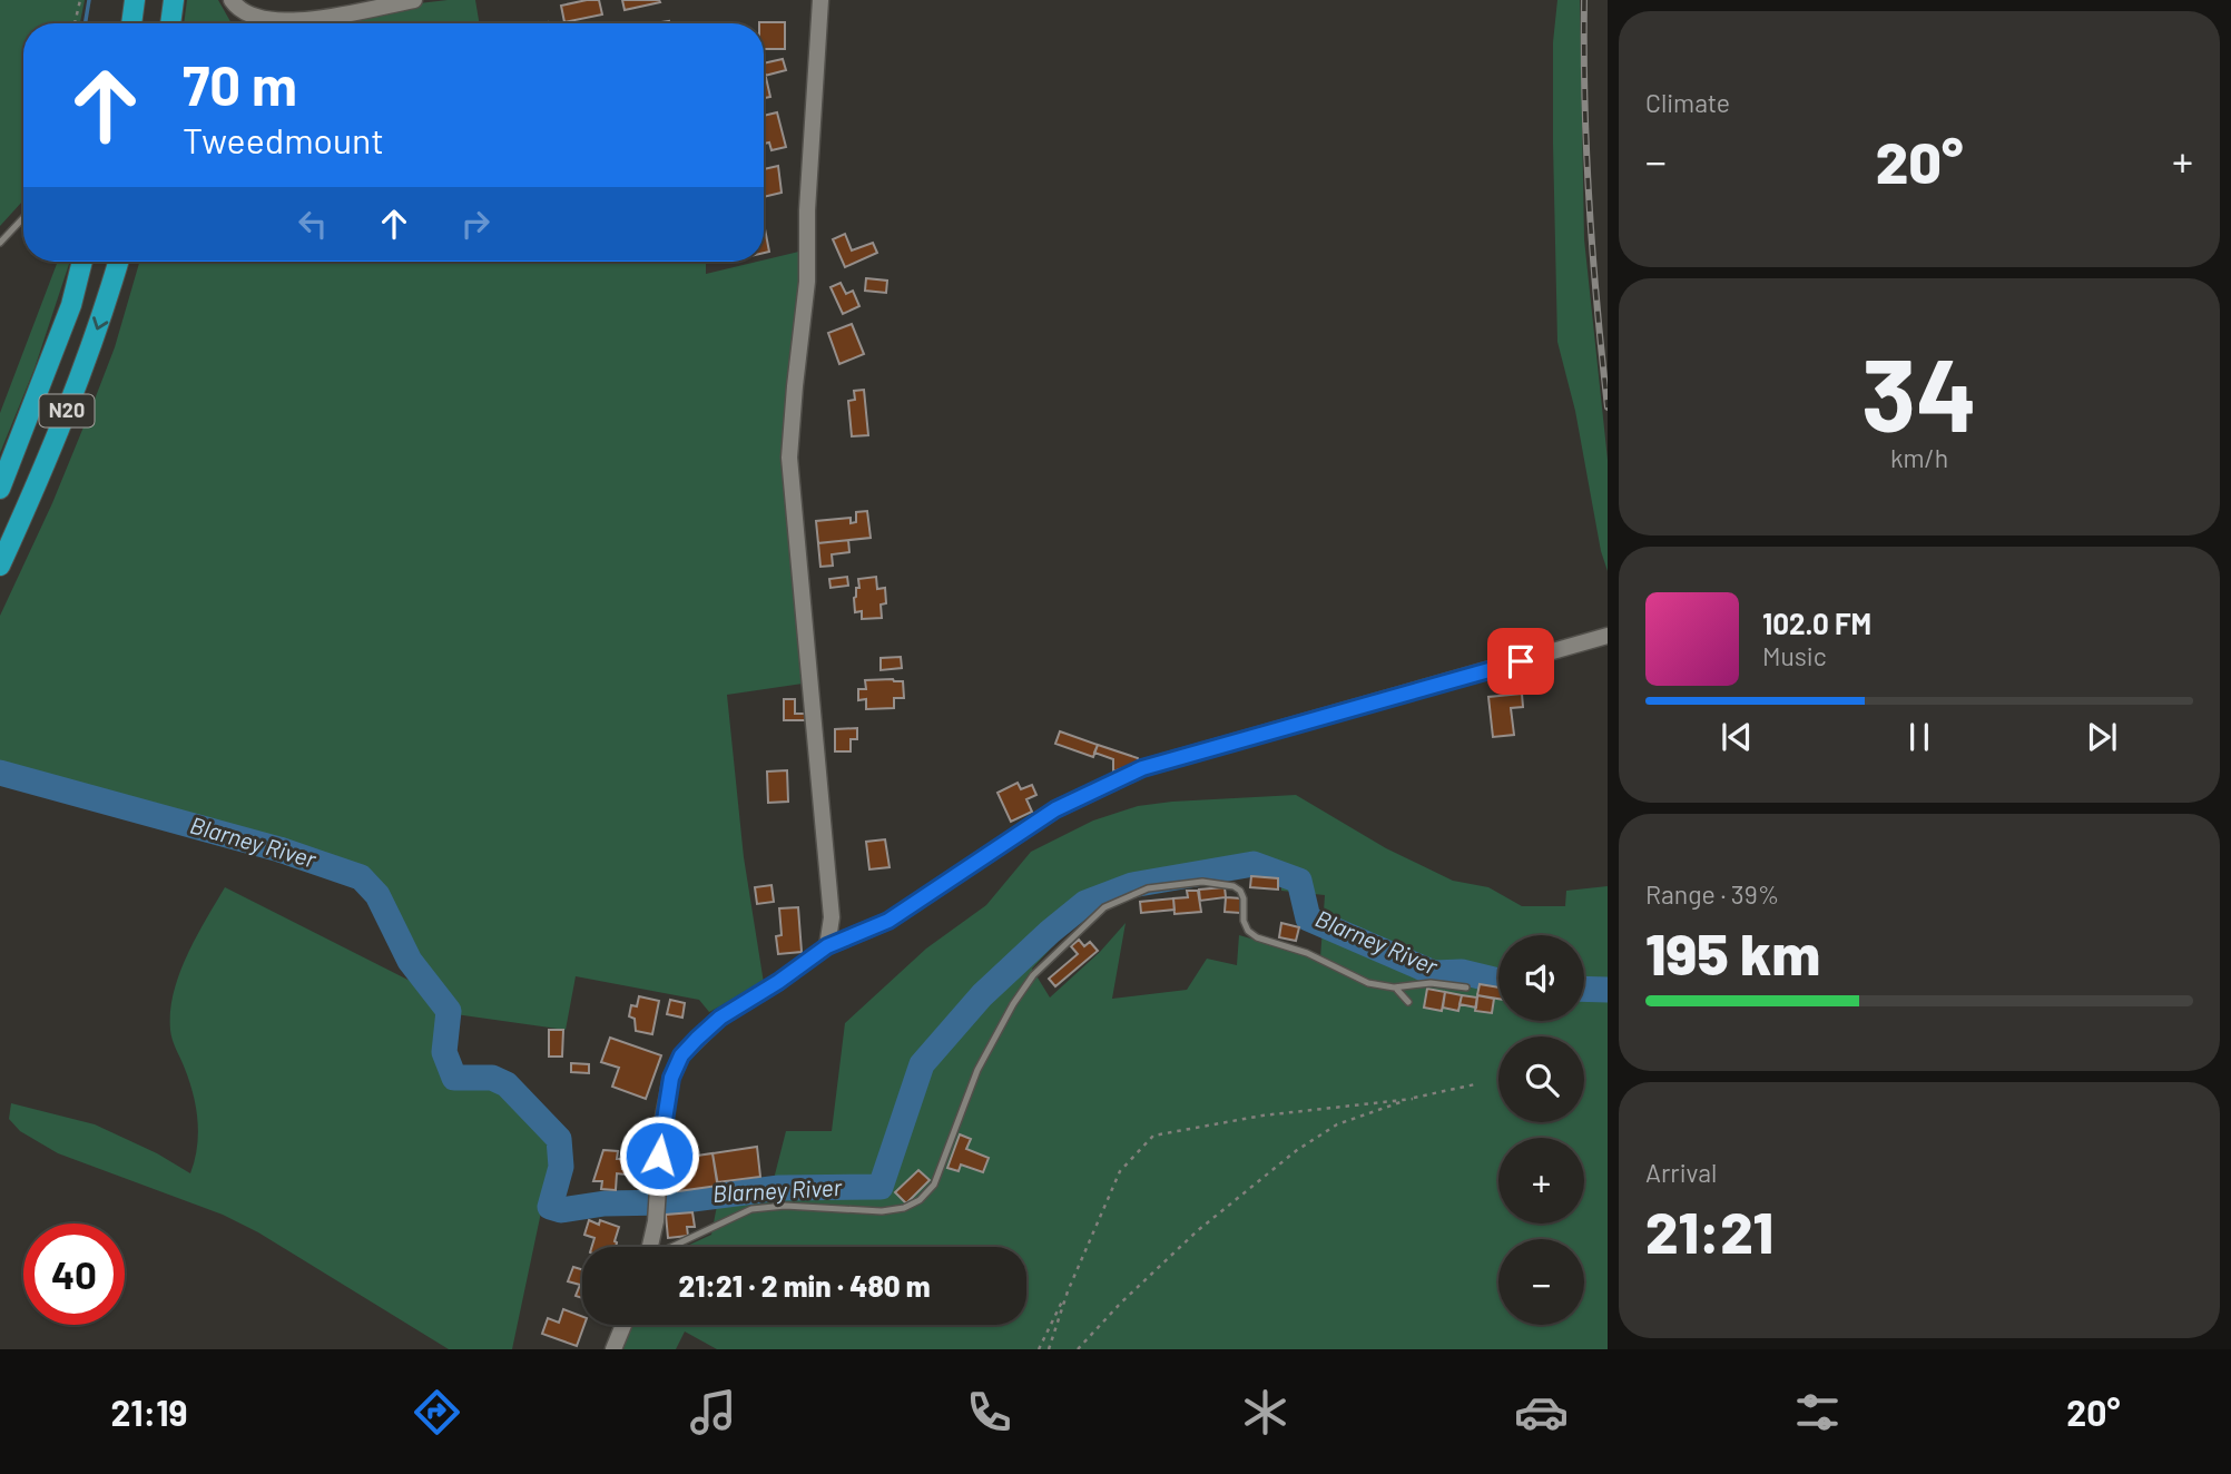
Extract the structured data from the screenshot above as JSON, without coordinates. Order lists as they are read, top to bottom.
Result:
{
  "streets": {
    "highway": ["N20"]
  },
  "water": ["Blarney River"],
  "page": {
    "tile": [
      "Climate",
      ["34", "km/h"],
      ["Range · 39%", "195 km"],
      ["Arrival", "21:21"]
    ],
    "turn": ["70 m", "Tweedmount"],
    "heat": ["−", "20°", "+"],
    "song": ["102.0 FM", "Music"],
    "map_buttons": ["+", "−"],
    "limit": "40",
    "trip": "21:21 · 2 min · 480 m",
    "tabs": ["21:19", "20°"]
  }
}
